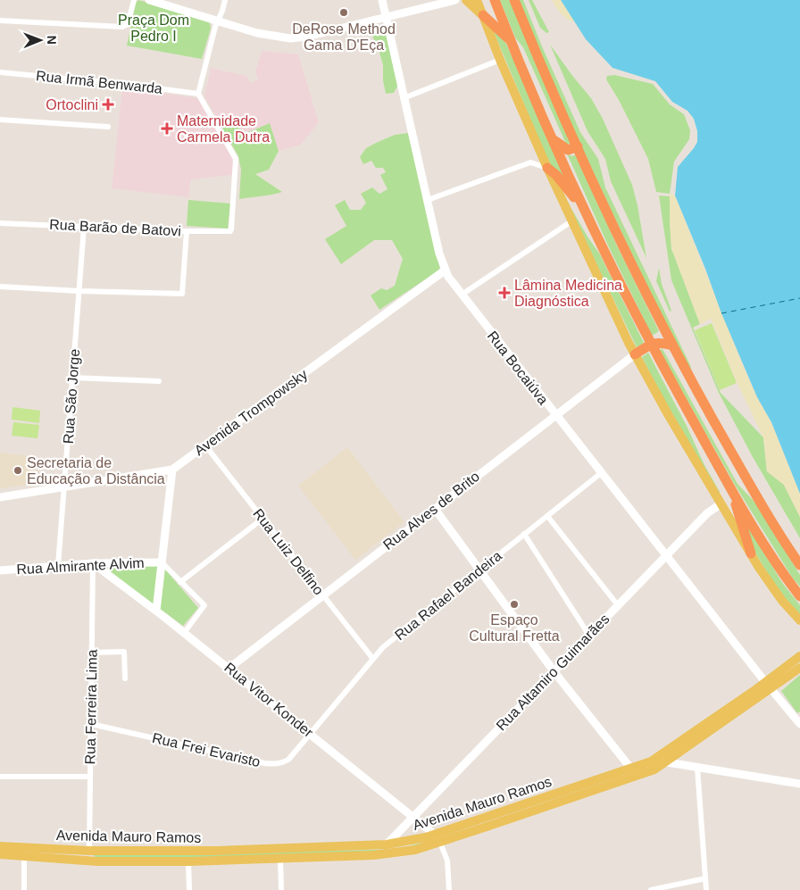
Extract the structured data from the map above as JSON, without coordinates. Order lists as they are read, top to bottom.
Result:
{
  "streets": {
    "main road": [
      "Rua Bocaiúva",
      "Avenida Trompowsky",
      "Rua Alves de Brito",
      "Rua Almirante Alvim",
      "Rua Altamiro Guimarães",
      "Rua Vitor Konder",
      "Avenida Mauro Ramos"
    ],
    "street": [
      "Rua Irmã Benwarda",
      "Rua Barão de Batovi",
      "Rua São Jorge",
      "Rua Luiz Delfino",
      "Rua Rafael Bandeira",
      "Rua Ferreira Lima",
      "Rua Frei Evaristo"
    ]
  },
  "crossings": [
    ["Rua Irmã Benwarda", "Rua Barão de Batovi"],
    ["Rua Barão de Batovi", "Rua São Jorge"],
    ["Rua Bocaiúva", "Avenida Trompowsky"],
    ["Rua Bocaiúva", "Rua Alves de Brito"],
    ["Rua Bocaiúva", "Rua Rafael Bandeira"],
    ["Rua Bocaiúva", "Rua Altamiro Guimarães"],
    ["Rua Bocaiúva", "Avenida Mauro Ramos"],
    ["Rua São Jorge", "Rua Almirante Alvim"],
    ["Avenida Trompowsky", "Rua Luiz Delfino"],
    ["Rua Alves de Brito", "Rua Luiz Delfino"],
    ["Rua Alves de Brito", "Rua Vitor Konder"],
    ["Rua Luiz Delfino", "Rua Rafael Bandeira"],
    ["Rua Almirante Alvim", "Rua Vitor Konder"],
    ["Rua Almirante Alvim", "Rua Ferreira Lima"],
    ["Rua Rafael Bandeira", "Rua Vitor Konder"],
    ["Rua Rafael Bandeira", "Rua Frei Evaristo"],
    ["Rua Altamiro Guimarães", "Rua Vitor Konder"],
    ["Rua Altamiro Guimarães", "Avenida Mauro Ramos"],
    ["Rua Vitor Konder", "Rua Ferreira Lima"],
    ["Rua Vitor Konder", "Rua Frei Evaristo"],
    ["Rua Vitor Konder", "Avenida Mauro Ramos"],
    ["Rua Ferreira Lima", "Rua Frei Evaristo"],
    ["Rua Ferreira Lima", "Avenida Mauro Ramos"]
  ],
  "parks": ["Praça Dom Pedro I"],
  "places": {
    "other": ["DeRose Method Gama D'Eça", "Secretaria de Educação a Distância", "Espaço Cultural Fretta"],
    "health": ["Ortoclini", "Maternidade Carmela Dutra", "Lâmina Medicina Diagnóstica"]
  },
  "north": "right"
}
